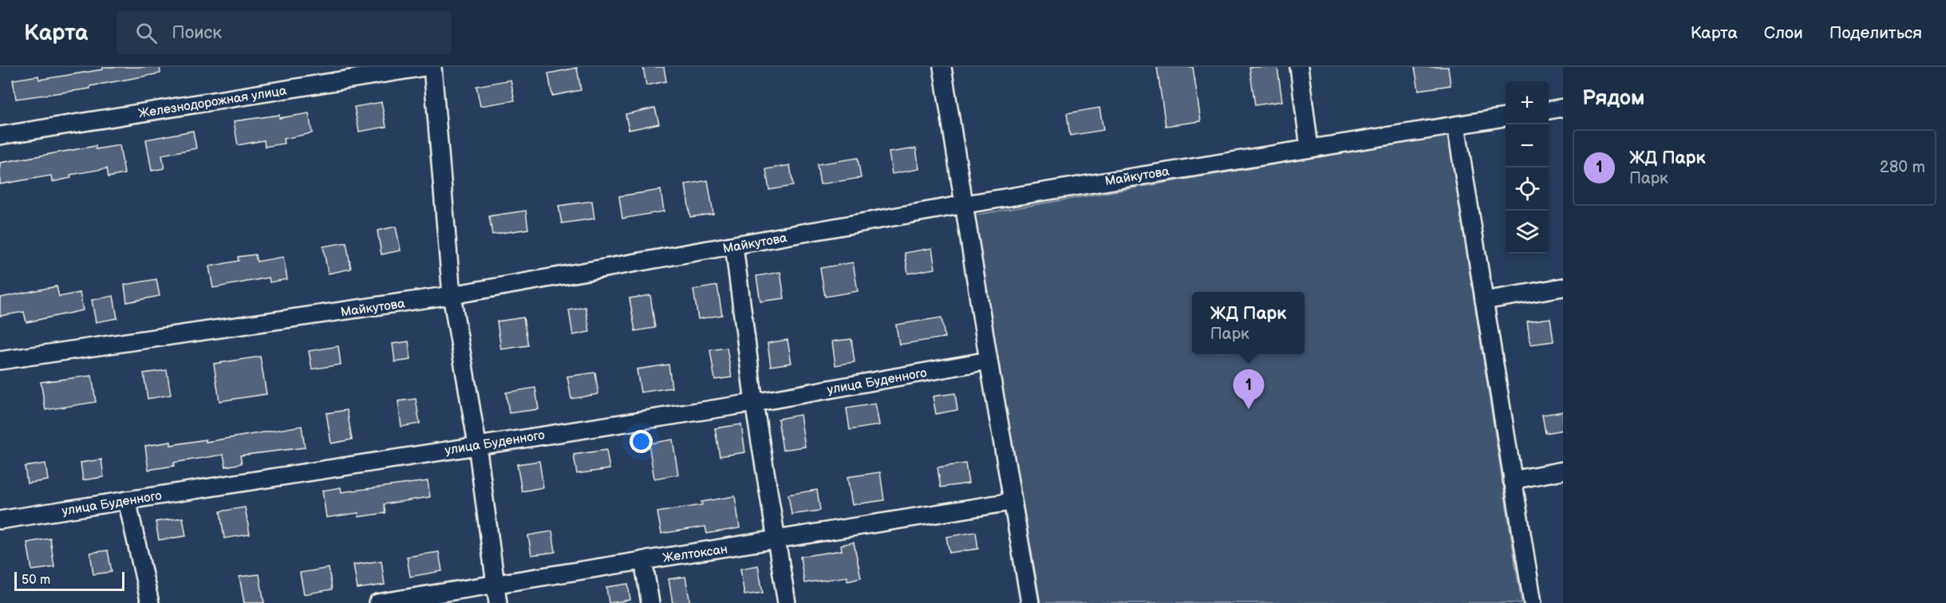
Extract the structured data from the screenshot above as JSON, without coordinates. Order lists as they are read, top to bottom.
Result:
{
  "streets": {
    "street": [
      "Железнодорожная улица",
      "Майкутова",
      "улица Буденного",
      "Желтоксан"
    ]
  },
  "scale_bar": "50 m",
  "page": {
    "header": "Карта",
    "search": "Поиск",
    "nav": ["Карта", "Слои", "Поделиться"],
    "heading": "Рядом",
    "map_buttons": ["+", "−"],
    "list": [
      {
        "mark": "1",
        "name": "ЖД Парк",
        "note": "Парк",
        "value": "280 m"
      }
    ],
    "popup": ["ЖД Парк", "Парк"],
    "pins": "1",
    "scale": "50 m"
  }
}
